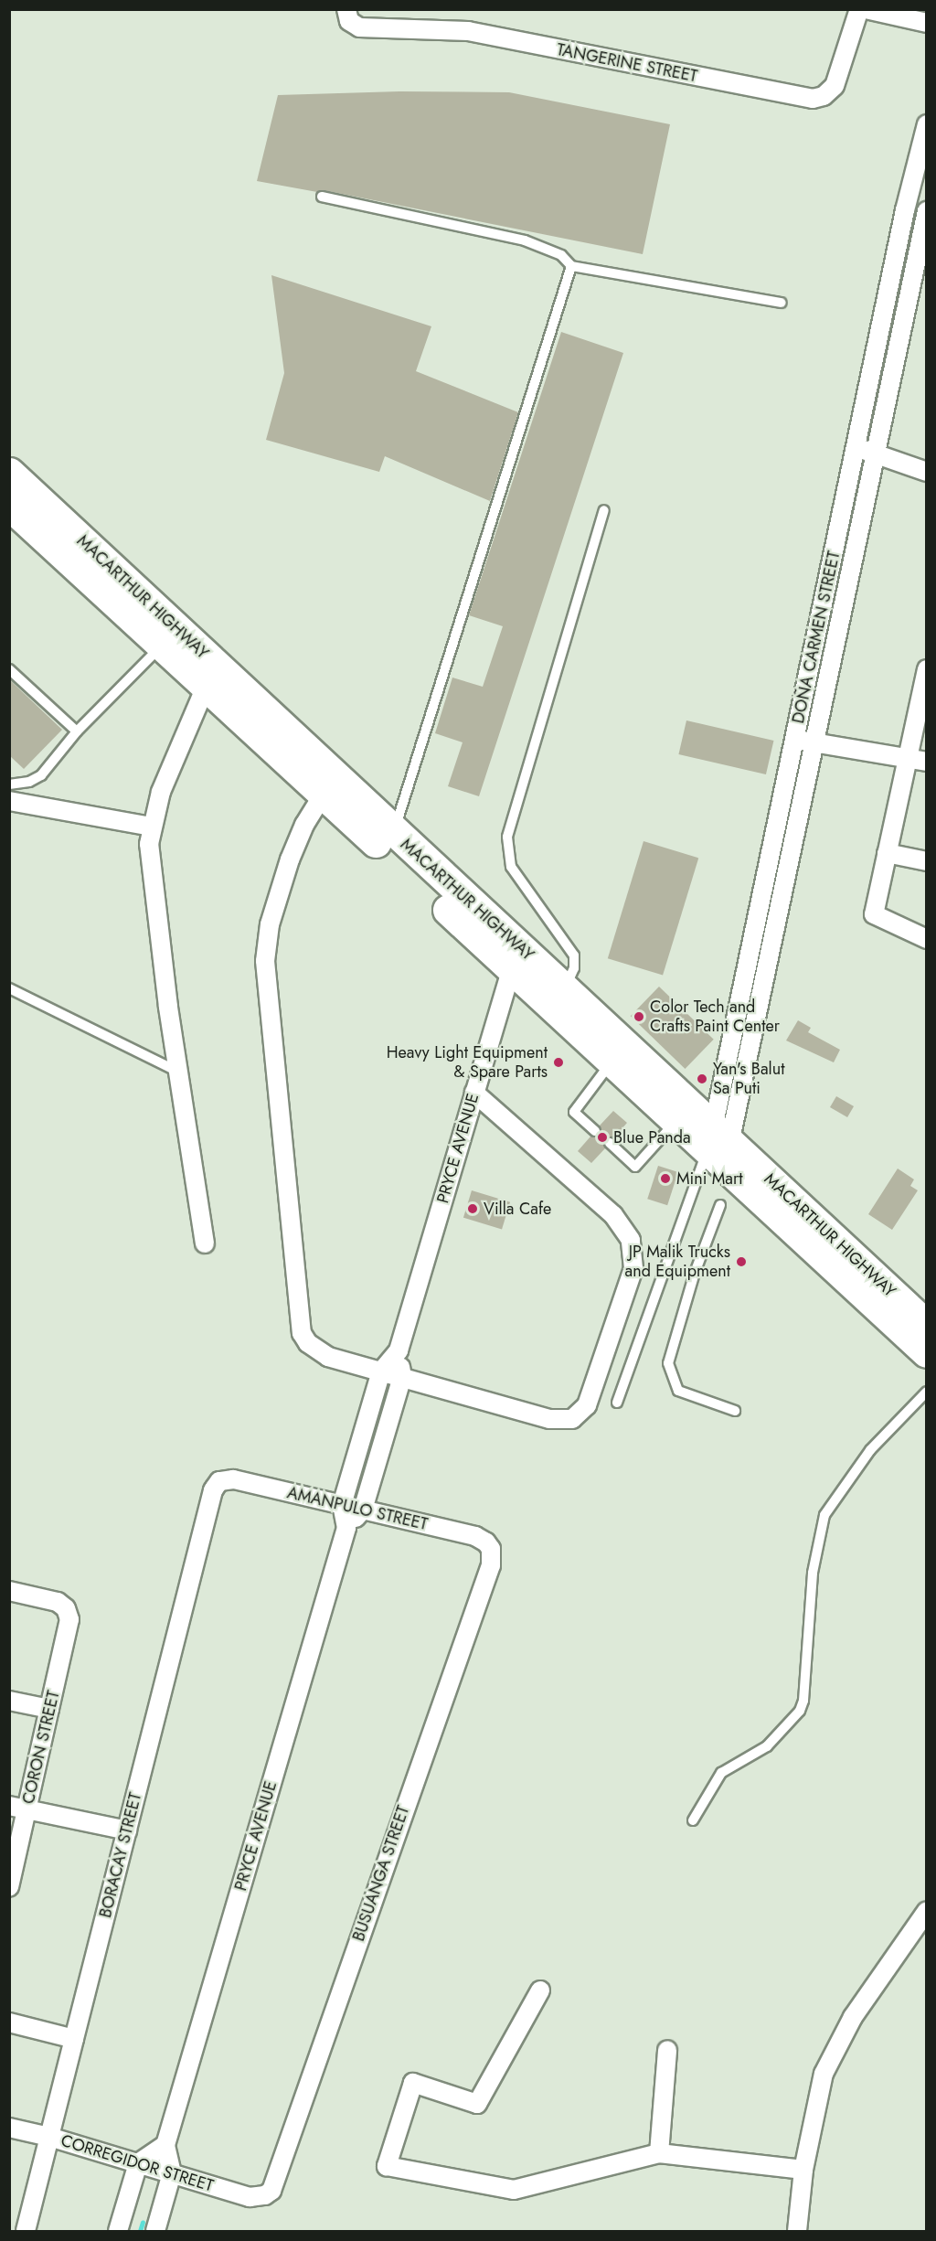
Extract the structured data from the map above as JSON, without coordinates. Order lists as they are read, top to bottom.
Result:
{
  "streets": {
    "highway": ["MACARTHUR HIGHWAY"],
    "street": [
      "TANGERINE STREET",
      "DOÑA CARMEN STREET",
      "PRYCE AVENUE",
      "AMANPULO STREET",
      "CORON STREET",
      "BORACAY STREET",
      "BUSUANGA STREET",
      "CORREGIDOR STREET"
    ]
  },
  "crossings": [
    ["MACARTHUR HIGHWAY", "DOÑA CARMEN STREET"],
    ["MACARTHUR HIGHWAY", "PRYCE AVENUE"],
    ["PRYCE AVENUE", "AMANPULO STREET"],
    ["PRYCE AVENUE", "CORREGIDOR STREET"],
    ["AMANPULO STREET", "BORACAY STREET"],
    ["AMANPULO STREET", "BUSUANGA STREET"],
    ["BORACAY STREET", "CORREGIDOR STREET"],
    ["BUSUANGA STREET", "CORREGIDOR STREET"]
  ],
  "places": [
    "Color Tech and Crafts Paint Center",
    "Heavy Light Equipment & Spare Parts",
    "Yan's Balut Sa Puti",
    "Blue Panda",
    "Mini Mart",
    "Villa Cafe",
    "JP Malik Trucks and Equipment"
  ]
}
